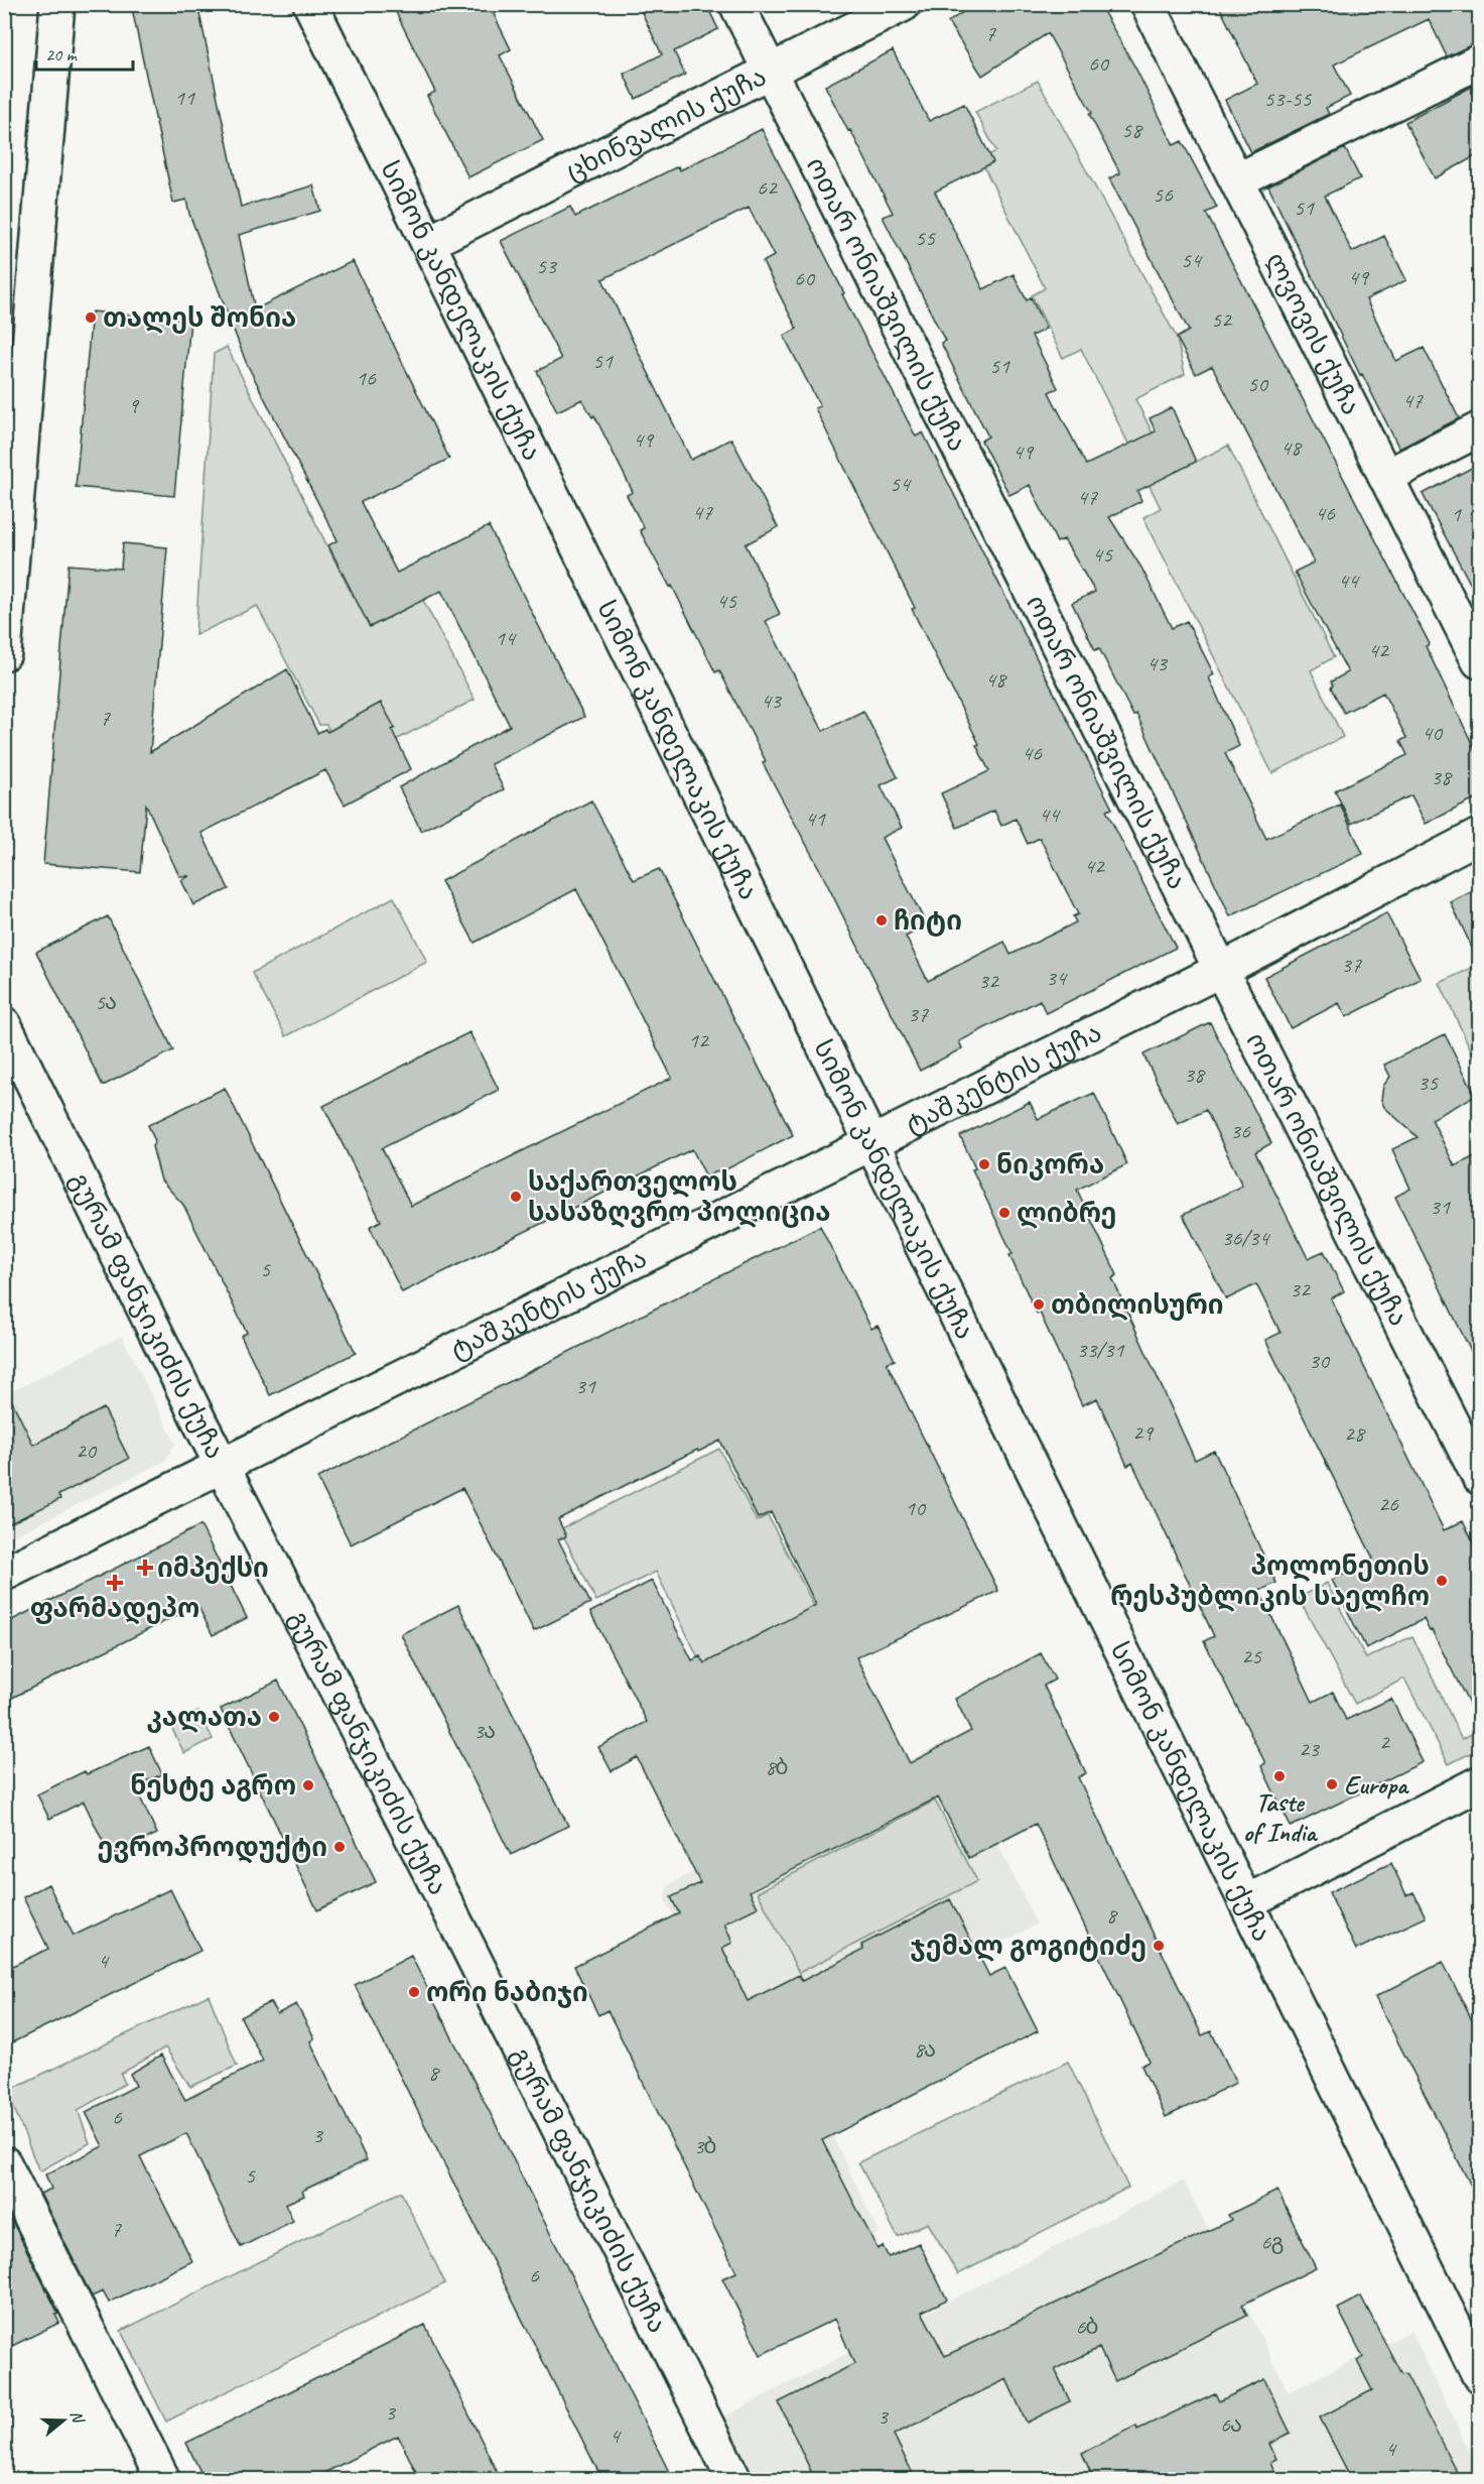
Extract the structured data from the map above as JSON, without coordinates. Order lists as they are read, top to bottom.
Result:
{
  "streets": {
    "street": [
      "ცხინვალის ქუჩა",
      "ოთარ ონიაშვილის ქუჩა",
      "სიმონ კანდელაკის ქუჩა",
      "ლვოვის ქუჩა",
      "ტაშკენტის ქუჩა",
      "გურამ ფანჯიკიძის ქუჩა"
    ]
  },
  "crossings": [
    ["ცხინვალის ქუჩა", "ოთარ ონიაშვილის ქუჩა"],
    ["ცხინვალის ქუჩა", "სიმონ კანდელაკის ქუჩა"],
    ["ოთარ ონიაშვილის ქუჩა", "ტაშკენტის ქუჩა"],
    ["სიმონ კანდელაკის ქუჩა", "ტაშკენტის ქუჩა"],
    ["ტაშკენტის ქუჩა", "გურამ ფანჯიკიძის ქუჩა"]
  ],
  "places": {
    "other": [
      "თალეს შონია",
      "ჩიტი",
      "ნიკორა",
      "საქართველოს სასაზღვრო პოლიცია",
      "ლიბრე",
      "თბილისური",
      "პოლონეთის რესპუბლიკის საელჩო",
      "კალათა",
      "Taste of India",
      "Europa",
      "ნესტე აგრო",
      "ევროპროდუქტი",
      "ჯემალ გოგიტიძე",
      "ორი ნაბიჯი"
    ],
    "health": ["იმპექსი", "ფარმადეპო"]
  },
  "house_numbers": [
    "7",
    "60",
    "11",
    "53-55",
    "58",
    "62",
    "56",
    "51",
    "55",
    "54",
    "53",
    "49",
    "60",
    "52",
    "51",
    "51",
    "16",
    "50",
    "47",
    "9",
    "49",
    "48",
    "49",
    "54",
    "47",
    "47",
    "46",
    "1",
    "45",
    "44",
    "45",
    "14",
    "42",
    "43",
    "48",
    "43",
    "7",
    "40",
    "46",
    "38",
    "44",
    "41",
    "42",
    "37",
    "34",
    "32",
    "5ა",
    "37",
    "12",
    "38",
    "35",
    "36",
    "31",
    "36/34",
    "5",
    "32",
    "33/31",
    "30",
    "31",
    "29",
    "28",
    "20",
    "26",
    "10",
    "25",
    "3ა",
    "2",
    "23",
    "8ბ",
    "8",
    "4",
    "8ა",
    "8",
    "6",
    "3",
    "3ბ",
    "5",
    "7",
    "6გ",
    "6",
    "6ბ",
    "3",
    "3",
    "6ა",
    "4",
    "4"
  ],
  "scale_bar": "20 m",
  "north": "right"
}
